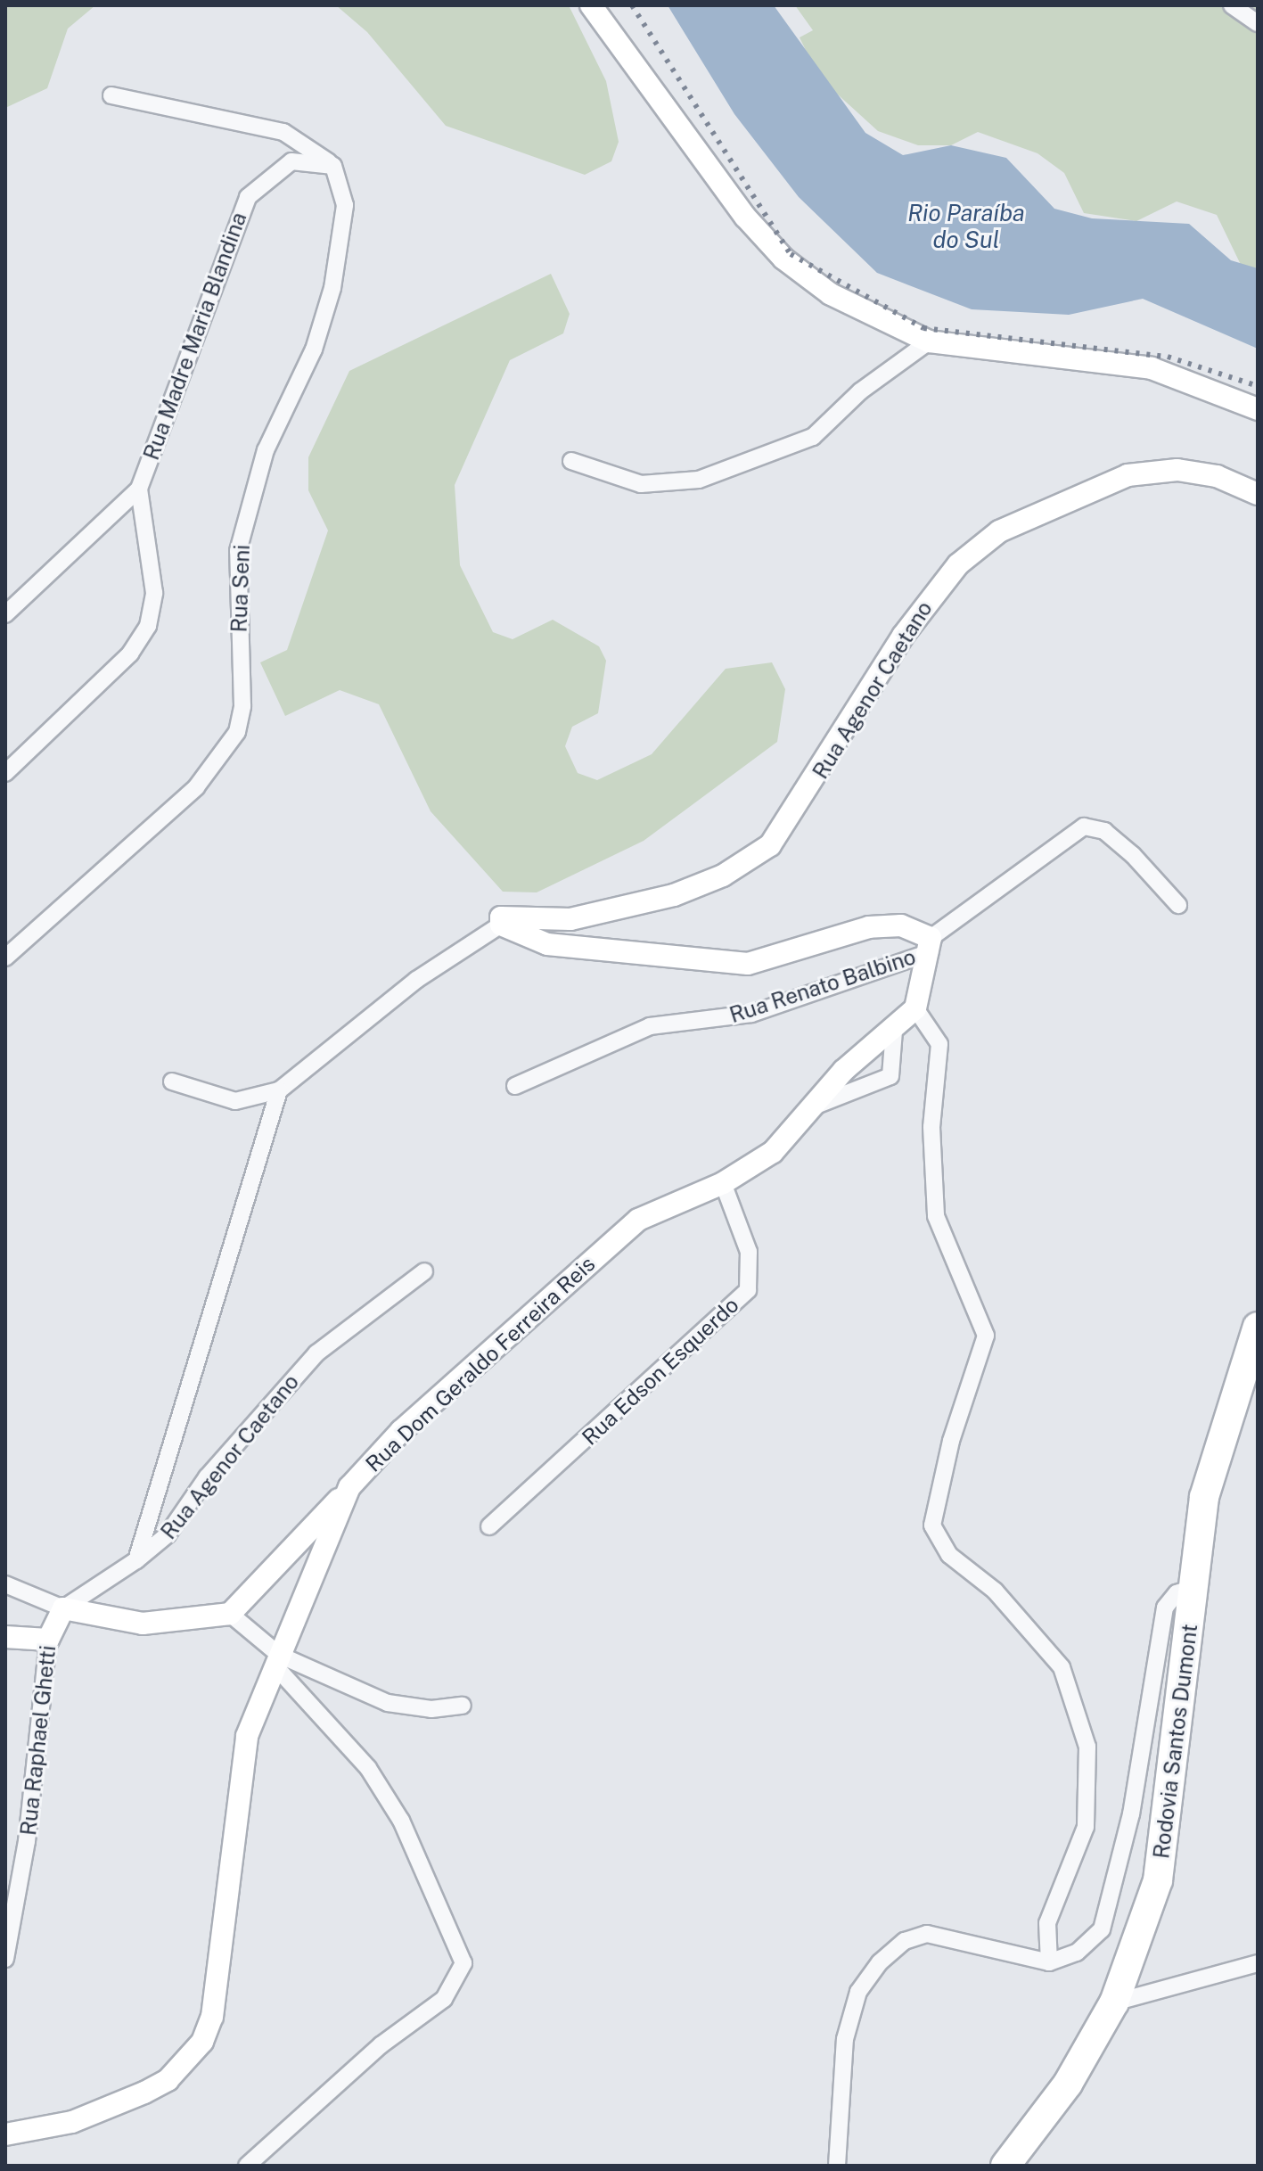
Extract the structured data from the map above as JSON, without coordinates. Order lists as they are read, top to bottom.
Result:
{
  "streets": {
    "highway": ["Rodovia Santos Dumont"],
    "street": [
      "Rua Madre Maria Blandina",
      "Rua Seni",
      "Rua Agenor Caetano",
      "Rua Renato Balbino",
      "Rua Dom Geraldo Ferreira Reis",
      "Rua Edson Esquerdo",
      "Rua Raphael Ghetti"
    ]
  },
  "crossings": [
    ["Rua Madre Maria Blandina", "Rua Seni"],
    ["Rua Agenor Caetano", "Rua Raphael Ghetti"],
    ["Rua Renato Balbino", "Rua Dom Geraldo Ferreira Reis"],
    ["Rua Dom Geraldo Ferreira Reis", "Rua Edson Esquerdo"]
  ],
  "water": ["Rio Paraíba do Sul"]
}
